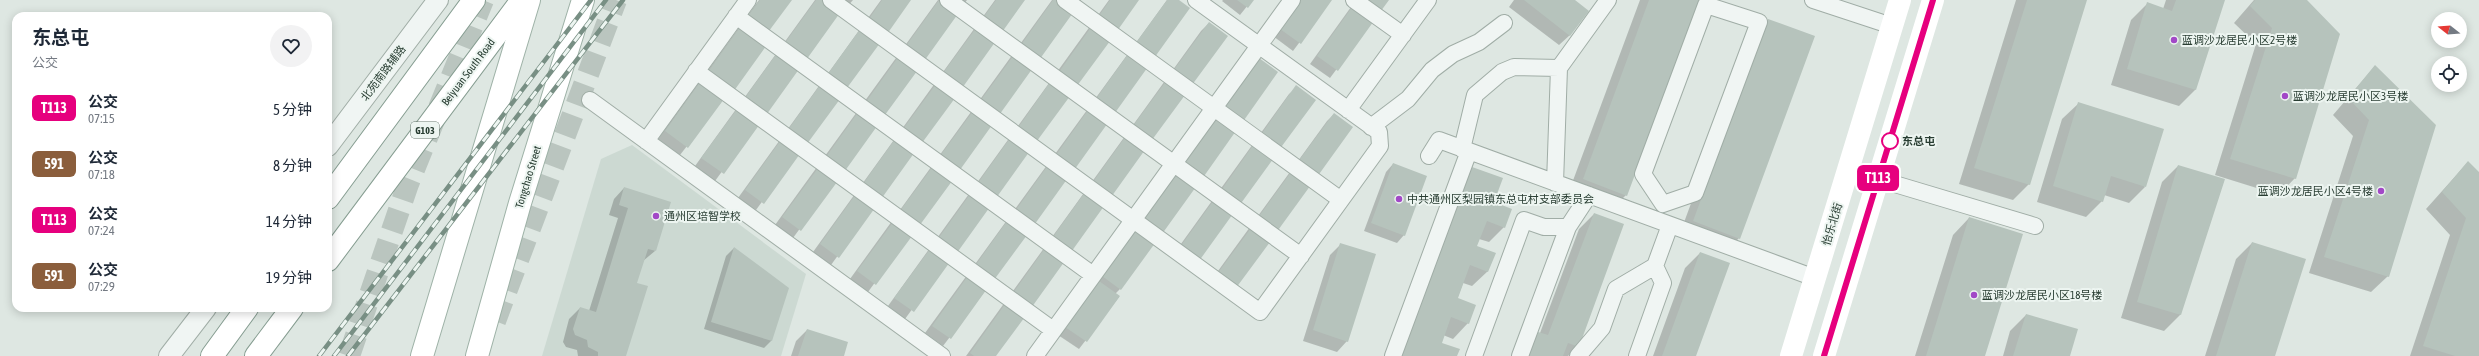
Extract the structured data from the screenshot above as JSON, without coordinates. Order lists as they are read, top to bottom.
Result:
{
  "streets": {
    "main road": [
      "Beiyuan South Road",
      "G103",
      "Tongchao Street",
      "怡乐北街"
    ],
    "street": ["北苑南路辅路"]
  },
  "places": [
    "蓝调沙龙居民小区2号楼",
    "蓝调沙龙居民小区3号楼",
    "东总屯",
    "蓝调沙龙居民小区4号楼",
    "中共通州区梨园镇东总屯村支部委员会",
    "通州区培智学校",
    "蓝调沙龙居民小区18号楼"
  ],
  "lines": ["bus line T113"],
  "north": "left",
  "page": {
    "on_map": "T113",
    "heading": ["东总屯", "公交"],
    "list": [
      {
        "mark": "T113",
        "name": "公交",
        "note": "07:15",
        "value": "5 分钟"
      },
      {
        "mark": "591",
        "name": "公交",
        "note": "07:18",
        "value": "8 分钟"
      },
      {
        "mark": "T113",
        "name": "公交",
        "note": "07:24",
        "value": "14 分钟"
      },
      {
        "mark": "591",
        "name": "公交",
        "note": "07:29",
        "value": "19 分钟"
      }
    ]
  }
}
